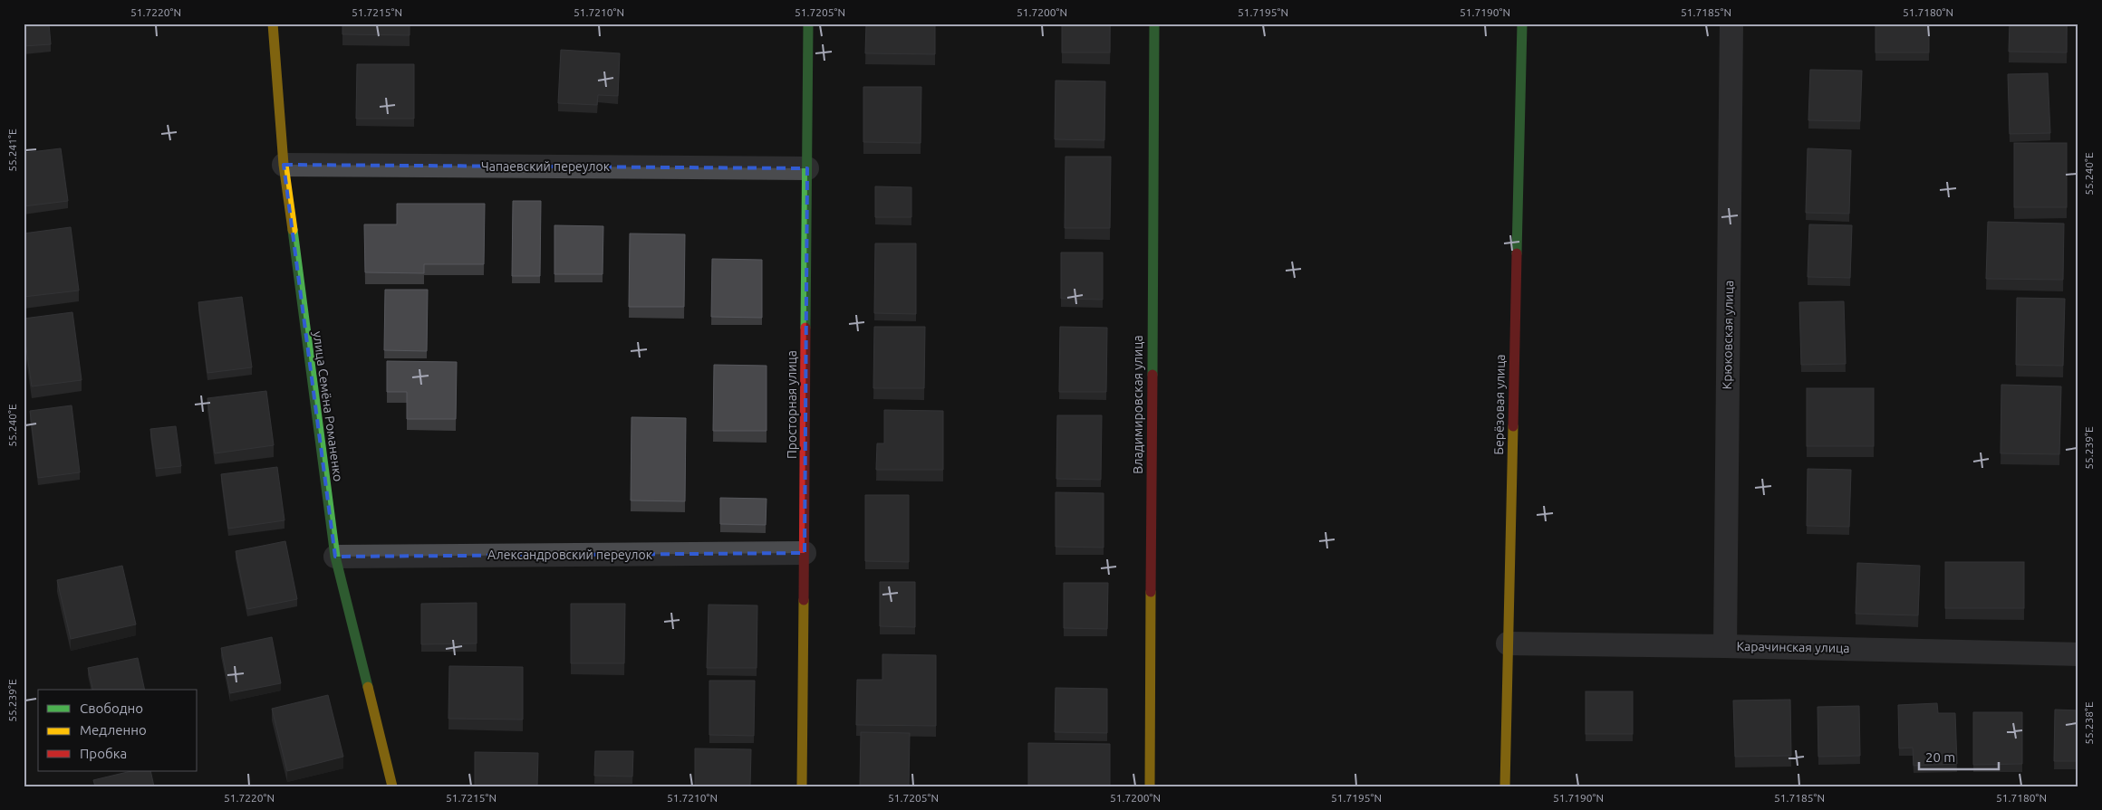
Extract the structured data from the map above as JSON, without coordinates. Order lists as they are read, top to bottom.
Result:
{
  "streets": {
    "street": [
      "Чапаевский переулок",
      "Крюковская улица",
      "Просторная улица",
      "Владимировская улица",
      "Берёзовая улица",
      "улица Семёна Романенко",
      "Александровский переулок",
      "Карачинская улица"
    ]
  },
  "crossings": [
    ["Чапаевский переулок", "Просторная улица"],
    ["Чапаевский переулок", "улица Семёна Романенко"],
    ["Крюковская улица", "Карачинская улица"],
    ["Просторная улица", "Александровский переулок"],
    ["Берёзовая улица", "Карачинская улица"],
    ["улица Семёна Романенко", "Александровский переулок"]
  ],
  "legend": ["Свободно", "Медленно", "Пробка"],
  "scale_bar": "20 m",
  "coordinates": [
    "51.7220°N",
    "51.7215°N",
    "51.7210°N",
    "51.7205°N",
    "51.7200°N",
    "51.7195°N",
    "51.7190°N",
    "51.7185°N",
    "51.7180°N",
    "55.241°E",
    "55.240°E",
    "55.239°E",
    "55.238°E"
  ]
}
